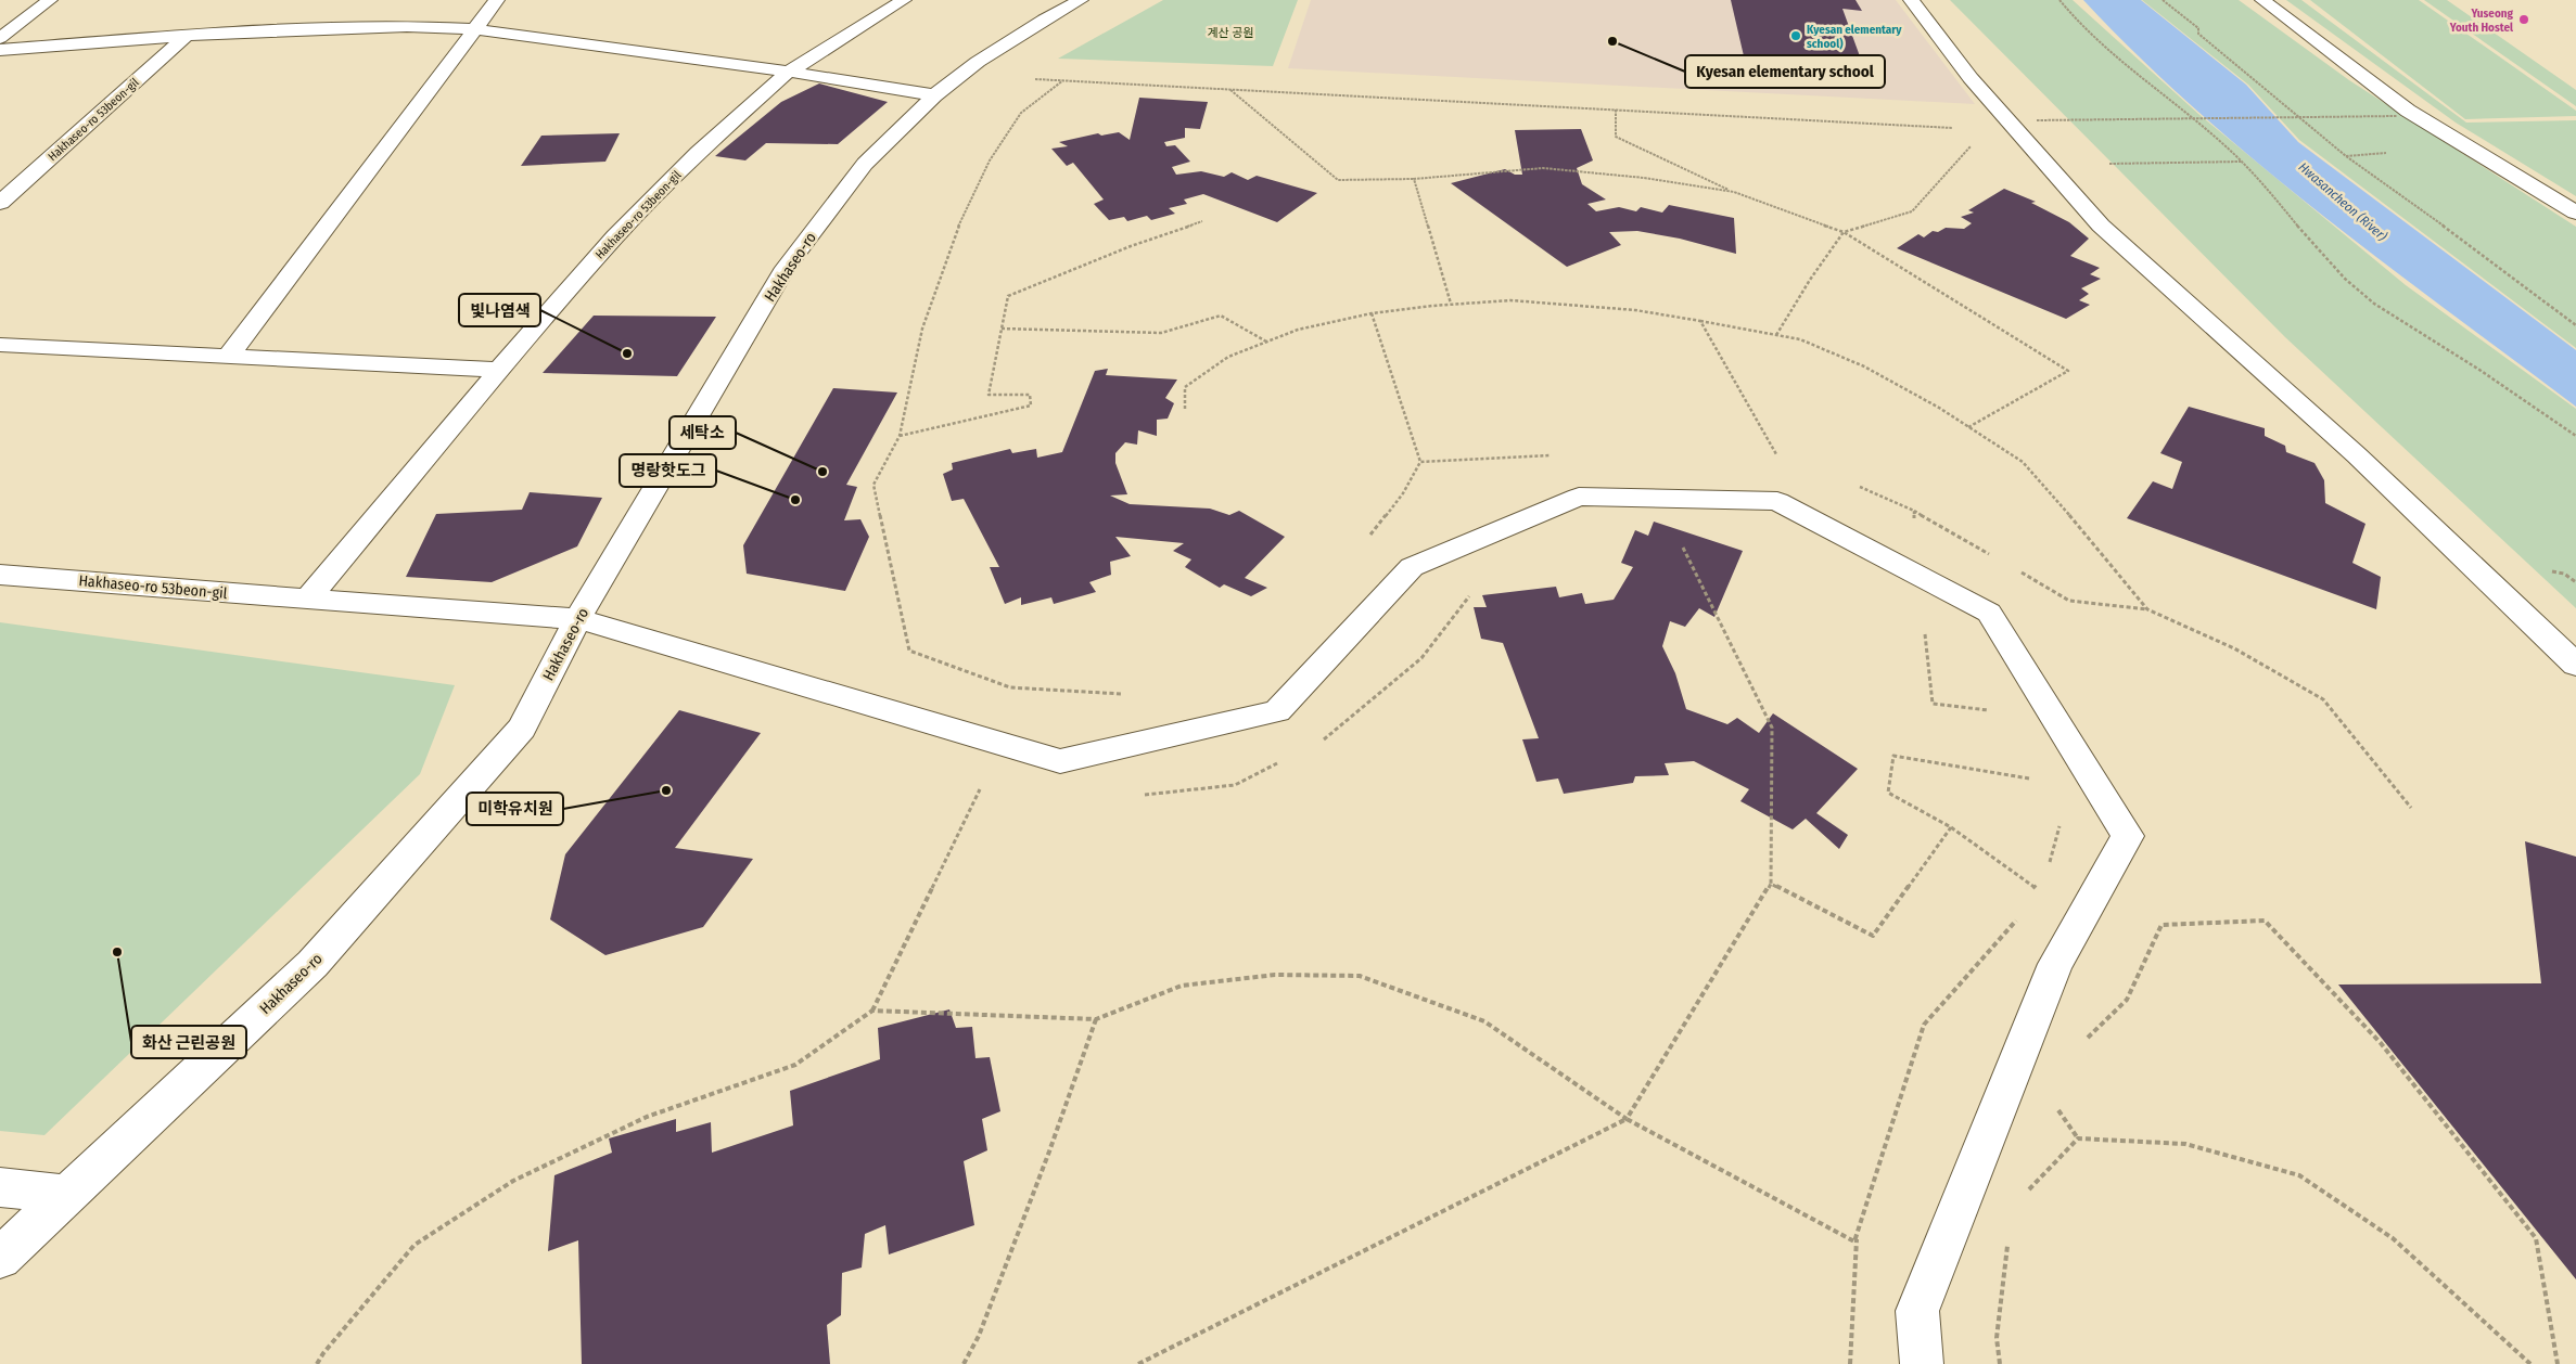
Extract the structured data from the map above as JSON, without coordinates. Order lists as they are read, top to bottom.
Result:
{
  "streets": {
    "street": ["Hakhaseo-ro 53beon-gil", "Hakhaseo-ro"]
  },
  "crossings": [
    ["Hakhaseo-ro 53beon-gil", "Hakhaseo-ro"]
  ],
  "water": ["Hwasancheon (River)"],
  "parks": ["계산 공원"],
  "places": [
    "Yuseong Youth Hostel",
    "Kyesan elementary school)",
    "Kyesan elementary school",
    "빛나염색",
    "세탁소",
    "명랑핫도그",
    "미학유치원",
    "화산 근린공원"
  ]
}
